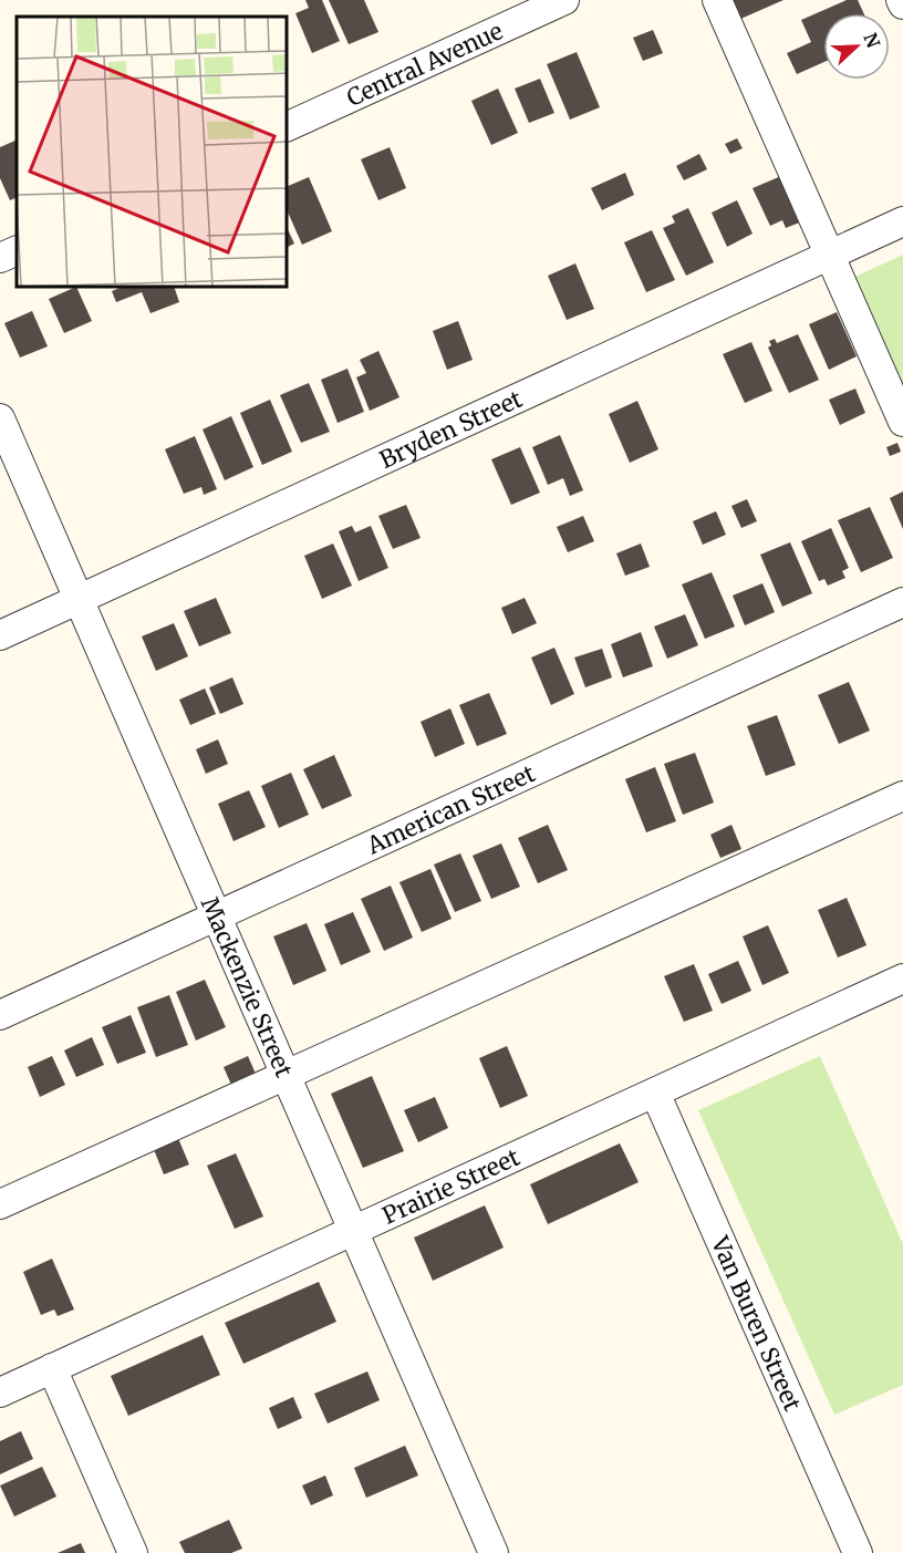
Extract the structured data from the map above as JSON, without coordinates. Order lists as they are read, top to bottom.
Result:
{
  "streets": {
    "street": [
      "Central Avenue",
      "Bryden Street",
      "American Street",
      "Mackenzie Street",
      "Prairie Street",
      "Van Buren Street"
    ]
  },
  "crossings": [
    ["Bryden Street", "Mackenzie Street"],
    ["American Street", "Mackenzie Street"],
    ["Mackenzie Street", "Prairie Street"],
    ["Prairie Street", "Van Buren Street"]
  ],
  "north": "right"
}
